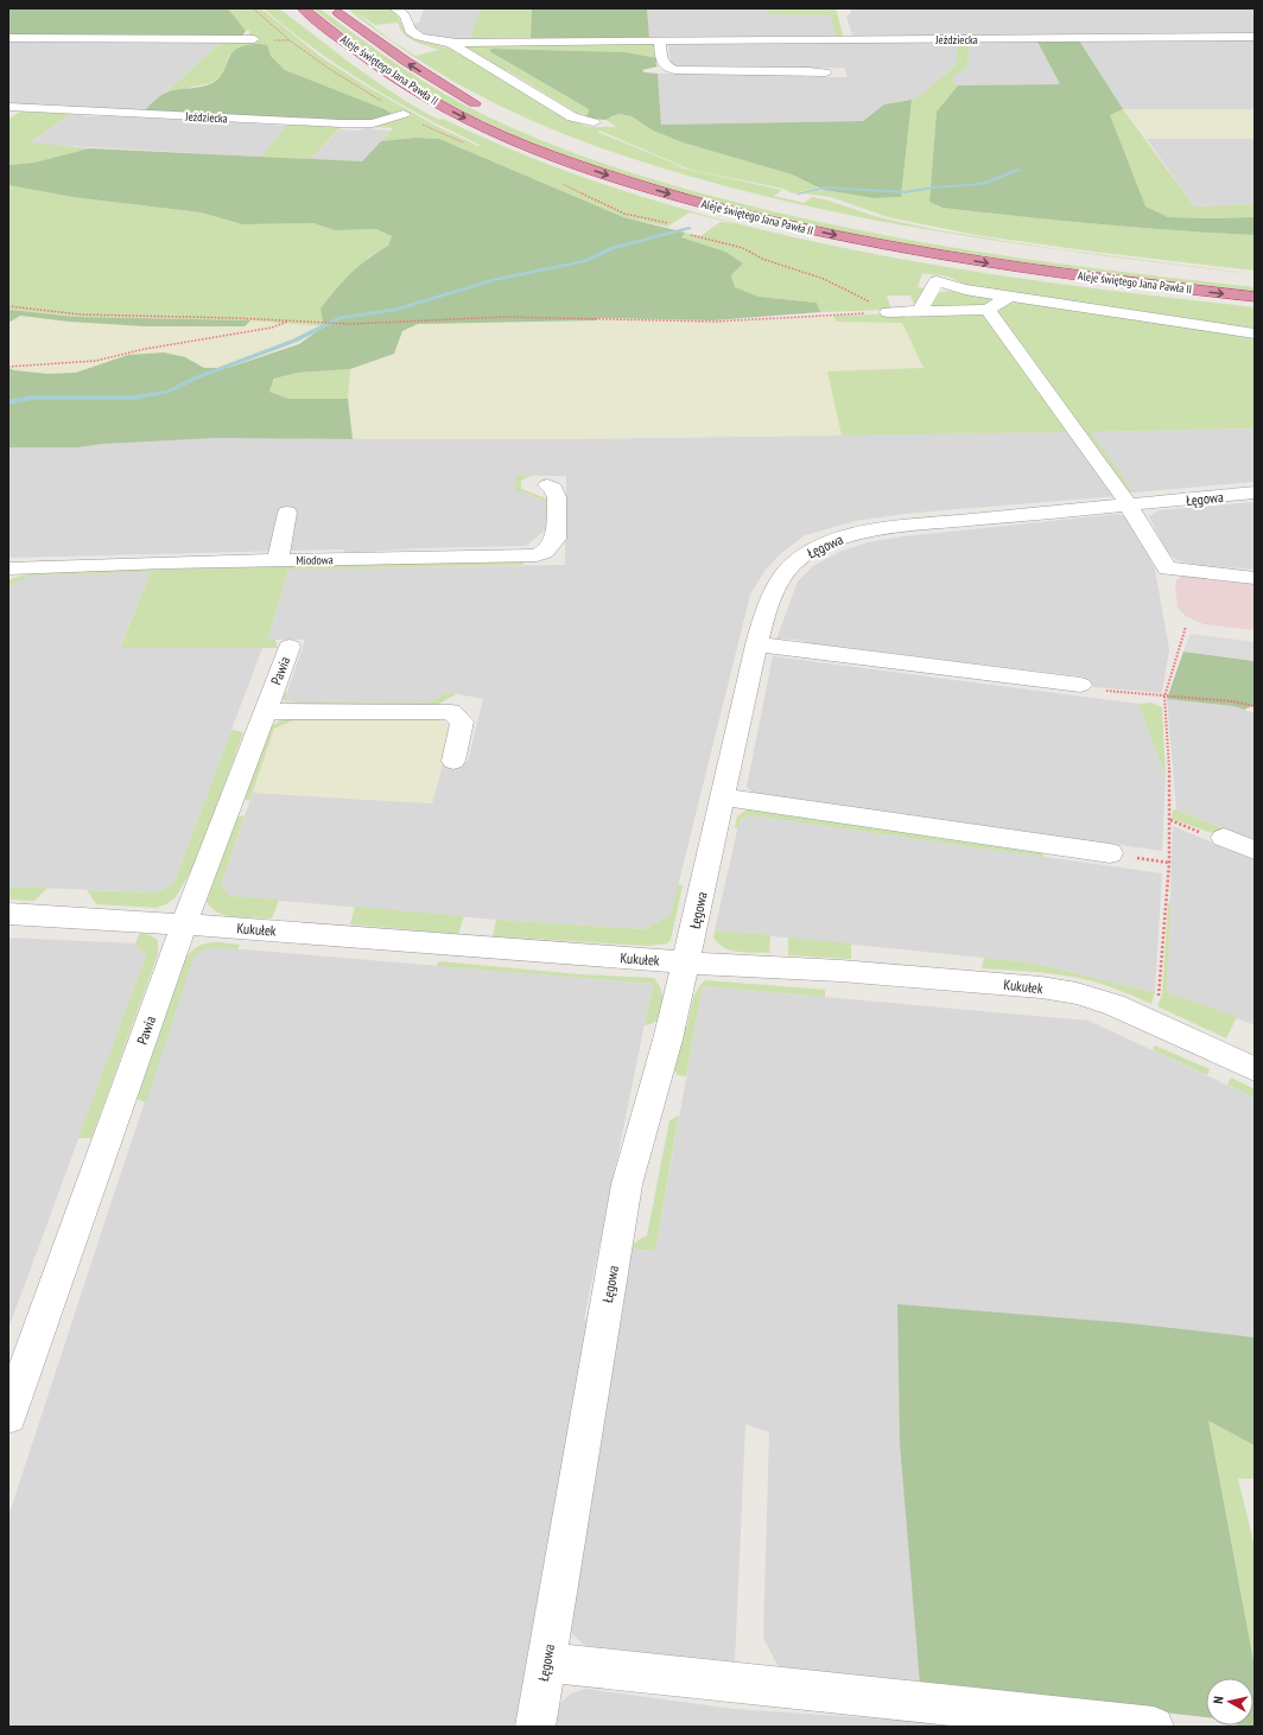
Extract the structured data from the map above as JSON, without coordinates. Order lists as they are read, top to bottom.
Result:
{
  "streets": {
    "highway": ["Aleje świętego Jana Pawła II"],
    "street": [
      "Jeździecka",
      "Łęgowa",
      "Miodowa",
      "Pawia",
      "Kukułek"
    ]
  },
  "crossings": [
    ["Łęgowa", "Kukułek"],
    ["Pawia", "Kukułek"]
  ],
  "north": "left"
}
